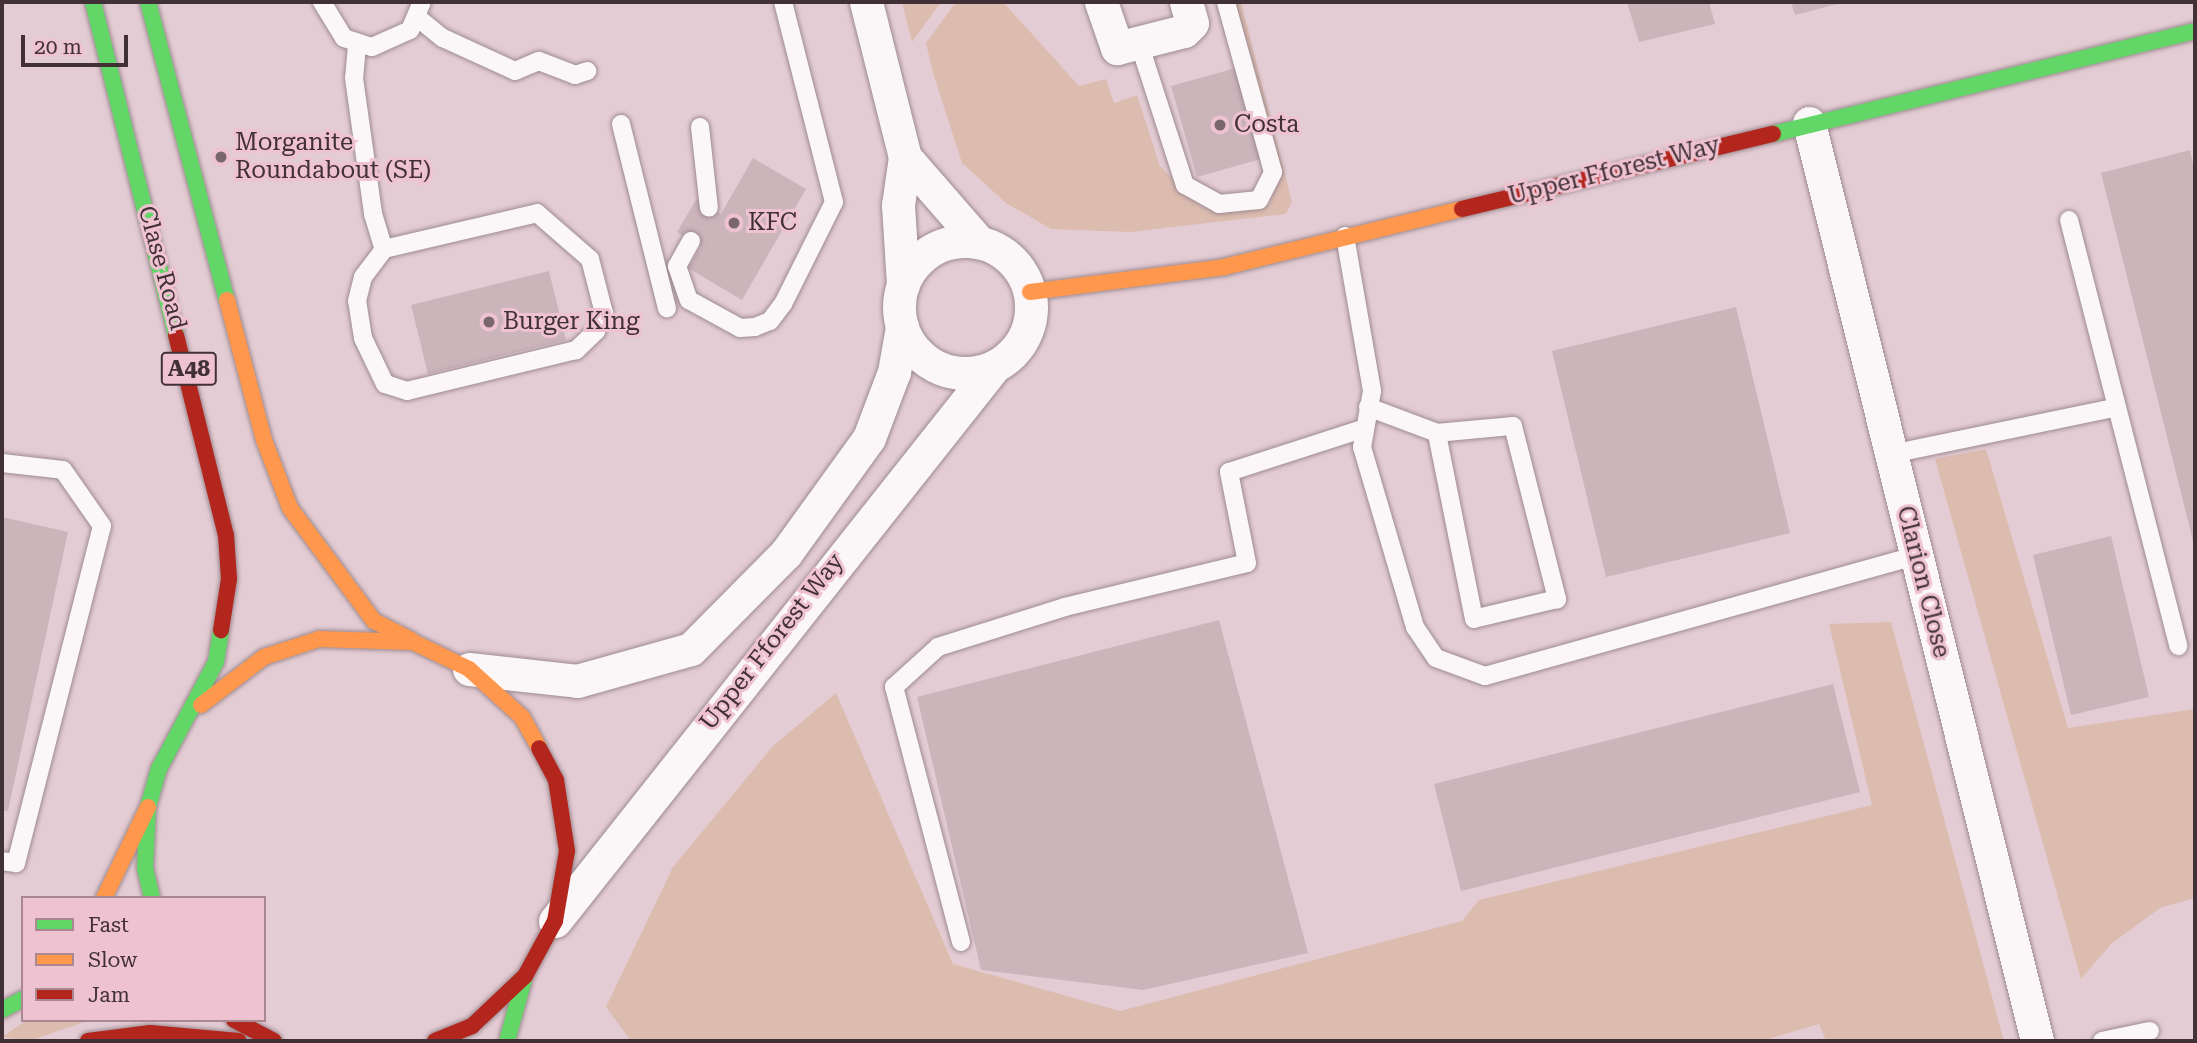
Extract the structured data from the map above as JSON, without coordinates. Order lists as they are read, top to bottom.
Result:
{
  "streets": {
    "main road": ["Upper Fforest Way", "Clase Road", "A48"],
    "street": ["Clarion Close"]
  },
  "crossings": [
    ["Upper Fforest Way", "Clarion Close"]
  ],
  "places": [
    "Costa",
    "Morganite Roundabout (SE)",
    "KFC",
    "Burger King"
  ],
  "legend": ["Fast", "Slow", "Jam"],
  "scale_bar": "20 m"
}
